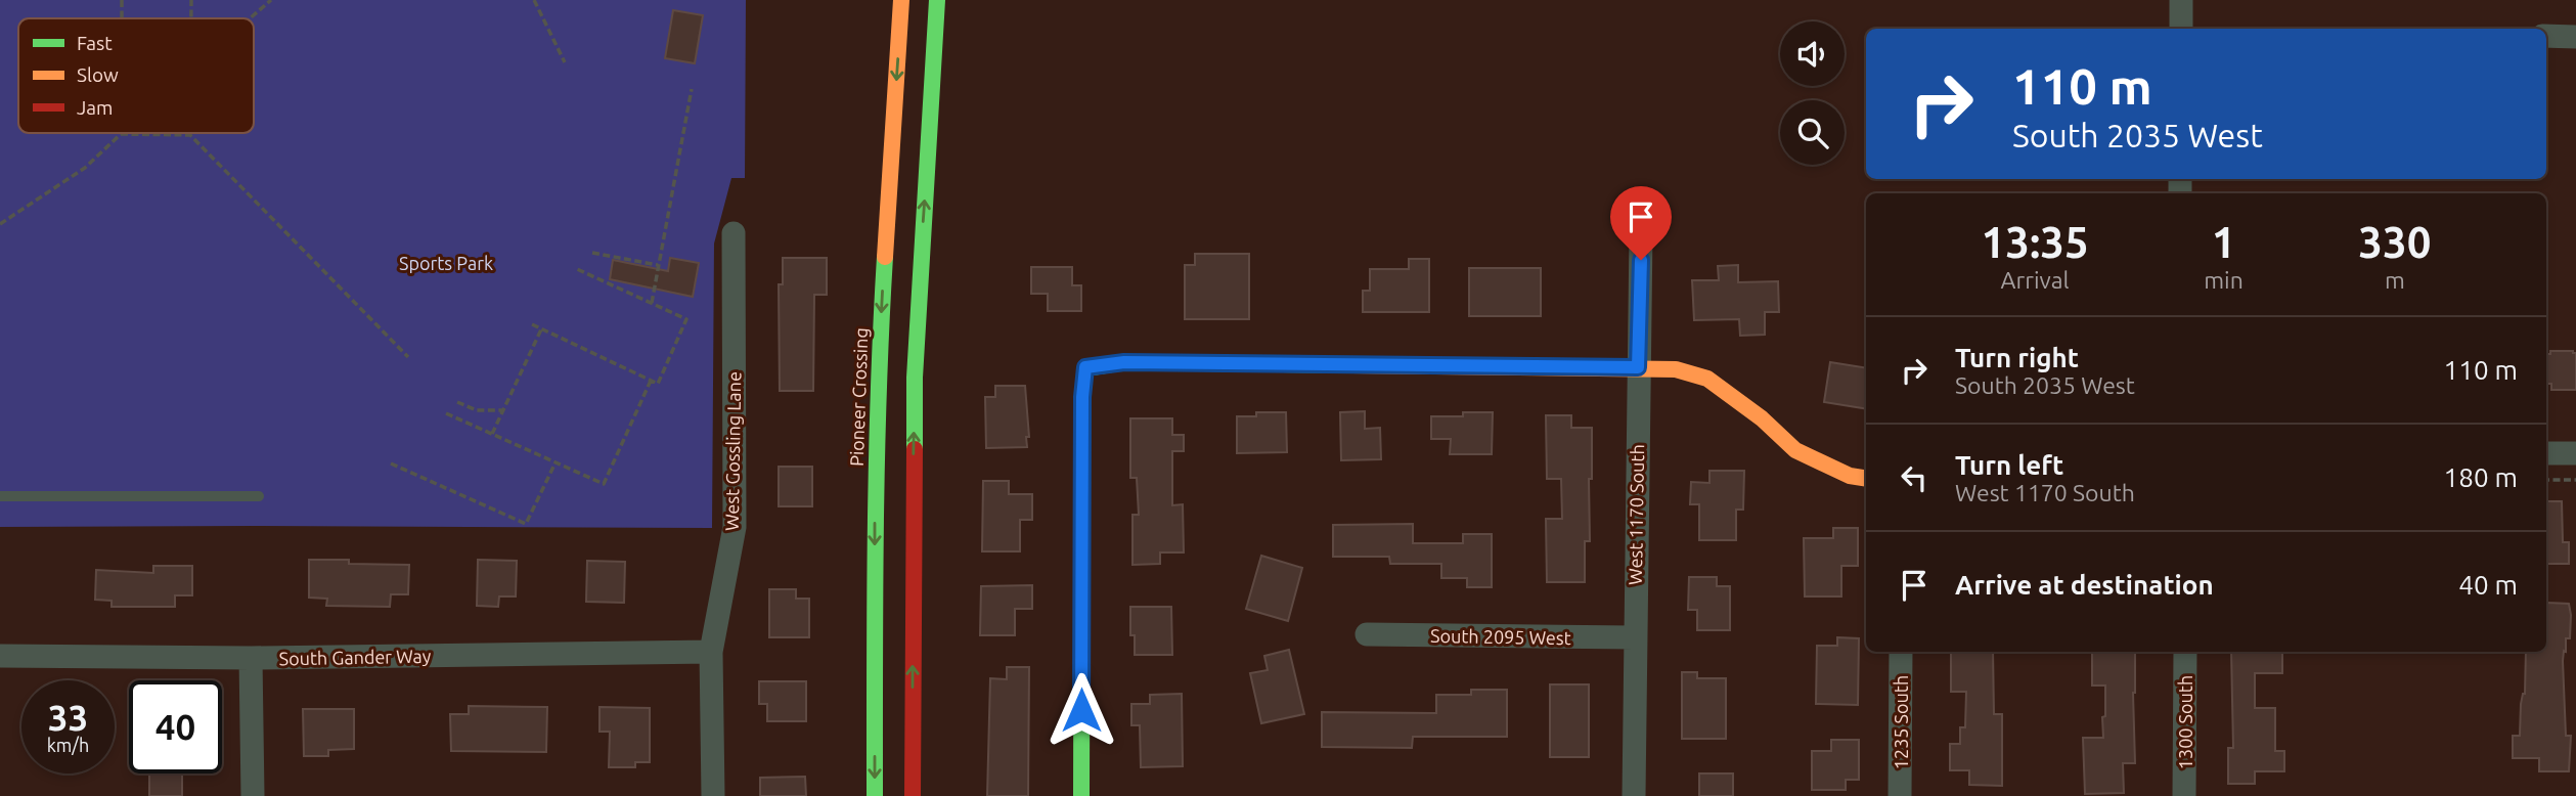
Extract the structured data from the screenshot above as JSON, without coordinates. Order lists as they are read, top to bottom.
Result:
{
  "streets": {
    "main road": ["Pioneer Crossing"],
    "street": [
      "West Gossling Lane",
      "West 1170 South",
      "South 2095 West",
      "South Gander Way",
      "1235 South",
      "1300 South"
    ]
  },
  "crossings": [
    ["West Gossling Lane", "South Gander Way"],
    ["West 1170 South", "South 2095 West"]
  ],
  "parks": ["Sports Park"],
  "legend": ["Fast", "Slow", "Jam"],
  "page": {
    "turn": ["110 m", "South 2035 West"],
    "eta": [
      "13:35",
      "Arrival",
      "1",
      "min",
      "330",
      "m"
    ],
    "list": [
      {
        "name": "Turn right",
        "note": "South 2035 West",
        "value": "110 m"
      },
      {
        "name": "Turn left",
        "note": "West 1170 South",
        "value": "180 m"
      },
      {
        "name": "Arrive at destination",
        "value": "40 m"
      }
    ],
    "speed": "33 km/h",
    "limit": "40"
  }
}
